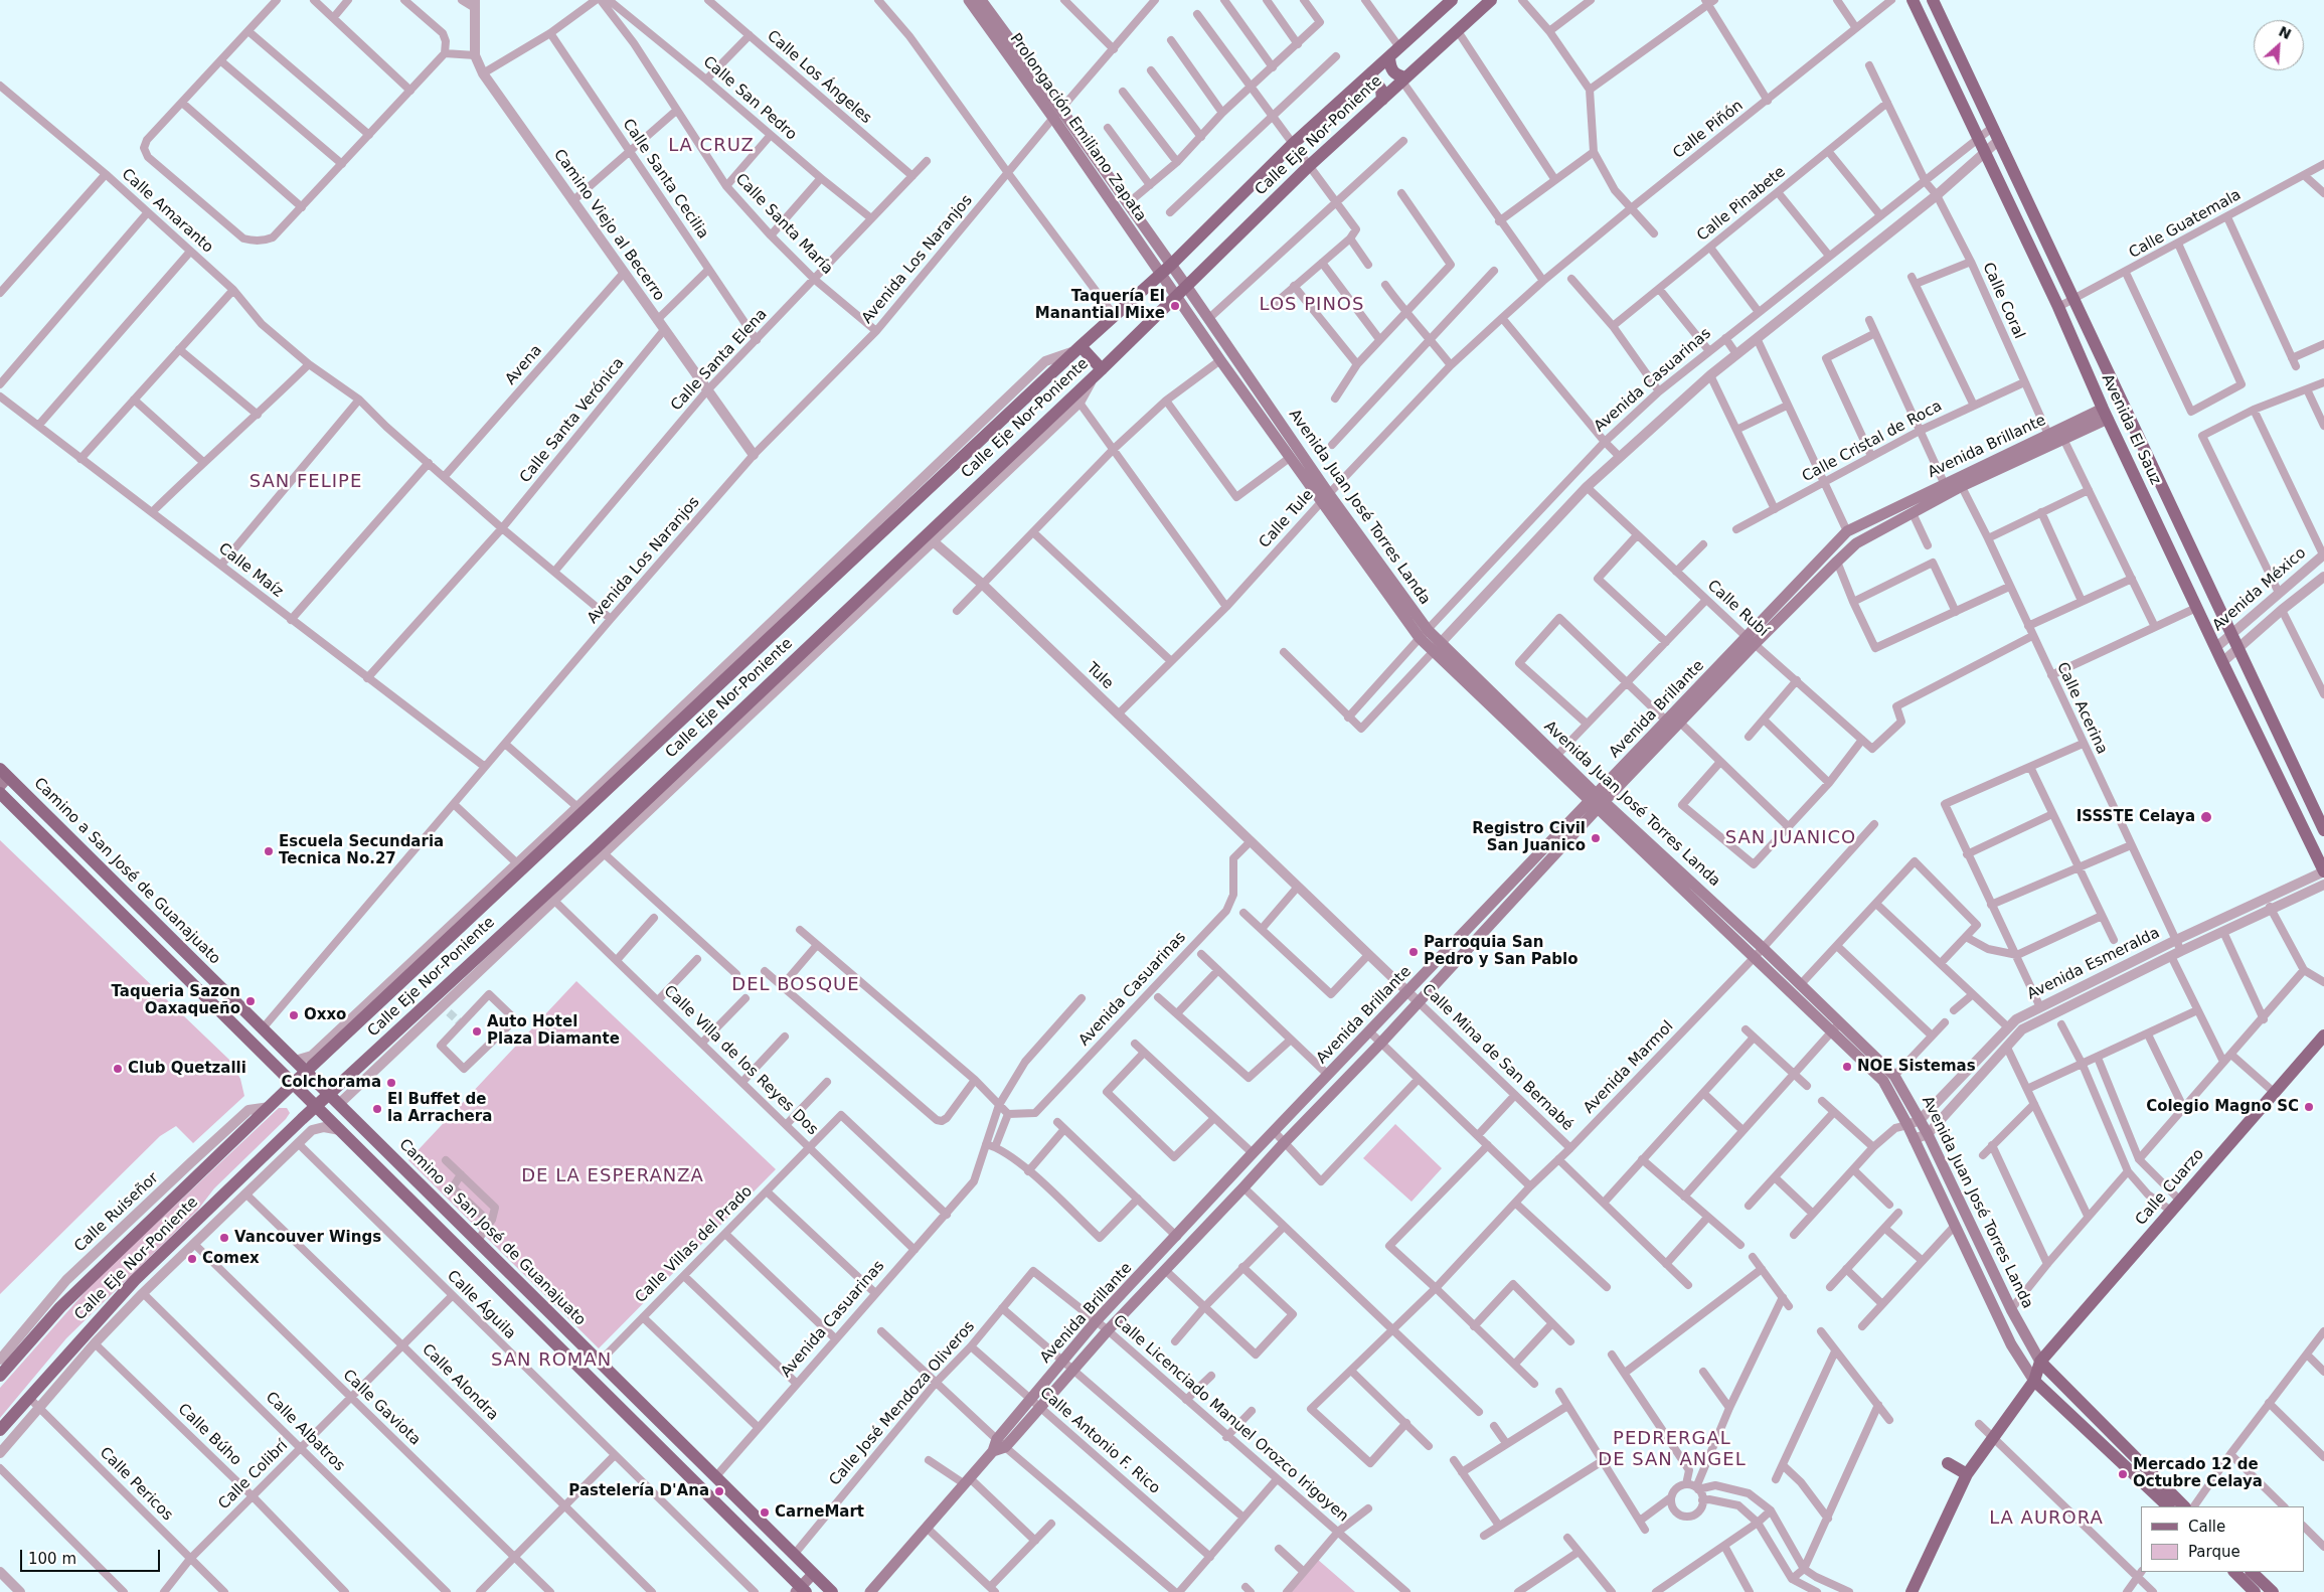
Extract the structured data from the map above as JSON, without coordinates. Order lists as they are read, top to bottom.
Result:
{
  "streets": {
    "main road": [
      "Prolongación Emiliano Zapata",
      "Calle Eje Nor-Poniente",
      "Avenida El Sauz",
      "Avenida Brillante",
      "Avenida Juan José Torres Landa",
      "Camino a San José de Guanajuato",
      "Calle Cuarzo"
    ],
    "street": [
      "Calle Los Ángeles",
      "Calle San Pedro",
      "Calle Piñón",
      "Calle Santa Cecilia",
      "Calle Pinabete",
      "Calle Amaranto",
      "Calle Santa María",
      "Calle Guatemala",
      "Camino Viejo al Becerro",
      "Avenida Los Naranjos",
      "Calle Coral",
      "Calle Santa Elena",
      "Avena",
      "Avenida Casuarinas",
      "Calle Santa Verónica",
      "Calle Cristal de Roca",
      "Calle Tule",
      "Calle Maíz",
      "Avenida México",
      "Calle Rubí",
      "Tule",
      "Calle Acerina",
      "Avenida Esmeralda",
      "Calle Mina de San Bernabé",
      "Calle Villa de los Reyes Dos",
      "Avenida Marmol",
      "Calle Villas del Prado",
      "Calle Águila",
      "Calle Alondra",
      "Calle José Mendoza Oliveros",
      "Calle Gaviota",
      "Calle Licenciado Manuel Orozco Irigoyen",
      "Calle Albatros",
      "Calle Búho",
      "Calle Antonio F. Rico",
      "Calle Colibrí",
      "Calle Pericos"
    ]
  },
  "crossings": [
    ["Calle Los Ángeles", "Calle Santa Elena"],
    ["Calle San Pedro", "Calle Santa Elena"],
    ["Prolongación Emiliano Zapata", "Calle Eje Nor-Poniente"],
    ["Prolongación Emiliano Zapata", "Avenida Los Naranjos"],
    ["Prolongación Emiliano Zapata", "Avenida Juan José Torres Landa"],
    ["Calle Piñón", "Calle Tule"],
    ["Calle Eje Nor-Poniente", "Avenida Juan José Torres Landa"],
    ["Calle Eje Nor-Poniente", "Tule"],
    ["Calle Eje Nor-Poniente", "Camino a San José de Guanajuato"],
    ["Calle Eje Nor-Poniente", "Calle Villa de los Reyes Dos"],
    ["Calle Eje Nor-Poniente", "Calle Pericos"],
    ["Calle Santa Cecilia", "Calle Santa Elena"],
    ["Calle Pinabete", "Calle Coral"],
    ["Calle Amaranto", "Avenida Los Naranjos"],
    ["Calle Amaranto", "Calle Santa Elena"],
    ["Calle Amaranto", "Avena"],
    ["Calle Amaranto", "Calle Santa Verónica"],
    ["Calle Santa María", "Avenida Los Naranjos"],
    ["Calle Santa María", "Calle Santa Elena"],
    ["Calle Guatemala", "Avenida El Sauz"],
    ["Camino Viejo al Becerro", "Avenida Los Naranjos"],
    ["Camino Viejo al Becerro", "Calle Santa Elena"],
    ["Camino Viejo al Becerro", "Avena"],
    ["Camino Viejo al Becerro", "Calle Santa Verónica"],
    ["Avenida Los Naranjos", "Avenida Juan José Torres Landa"],
    ["Avenida Los Naranjos", "Calle Maíz"],
    ["Avenida Los Naranjos", "Camino a San José de Guanajuato"],
    ["Calle Coral", "Avenida Casuarinas"],
    ["Calle Coral", "Calle Cristal de Roca"],
    ["Calle Coral", "Avenida Brillante"],
    ["Avenida Casuarinas", "Avenida El Sauz"],
    ["Avenida Casuarinas", "Avenida Juan José Torres Landa"],
    ["Avenida Casuarinas", "Tule"],
    ["Avenida Casuarinas", "Camino a San José de Guanajuato"],
    ["Avenida Casuarinas", "Calle Mina de San Bernabé"],
    ["Avenida Casuarinas", "Calle Villa de los Reyes Dos"],
    ["Avenida Casuarinas", "Calle Villas del Prado"],
    ["Calle Santa Verónica", "Calle Maíz"],
    ["Avenida El Sauz", "Avenida Brillante"],
    ["Avenida El Sauz", "Avenida México"],
    ["Avenida El Sauz", "Avenida Esmeralda"],
    ["Avenida Brillante", "Avenida Juan José Torres Landa"],
    ["Avenida Brillante", "Calle Rubí"],
    ["Avenida Brillante", "Calle Acerina"],
    ["Avenida Brillante", "Calle Mina de San Bernabé"],
    ["Avenida Brillante", "Calle Licenciado Manuel Orozco Irigoyen"],
    ["Avenida Brillante", "Calle Antonio F. Rico"],
    ["Avenida Juan José Torres Landa", "Calle Tule"],
    ["Avenida Juan José Torres Landa", "Avenida Esmeralda"],
    ["Avenida Juan José Torres Landa", "Avenida Marmol"],
    ["Avenida Juan José Torres Landa", "Calle Cuarzo"],
    ["Calle Tule", "Tule"],
    ["Calle Rubí", "Calle Acerina"],
    ["Tule", "Calle Mina de San Bernabé"],
    ["Calle Acerina", "Avenida Esmeralda"],
    ["Camino a San José de Guanajuato", "Calle Villas del Prado"],
    ["Camino a San José de Guanajuato", "Calle José Mendoza Oliveros"],
    ["Calle Mina de San Bernabé", "Avenida Marmol"],
    ["Calle Villa de los Reyes Dos", "Calle Villas del Prado"],
    ["Calle Águila", "Calle Colibrí"],
    ["Calle Alondra", "Calle Colibrí"],
    ["Calle José Mendoza Oliveros", "Calle Licenciado Manuel Orozco Irigoyen"],
    ["Calle José Mendoza Oliveros", "Calle Antonio F. Rico"],
    ["Calle Gaviota", "Calle Colibrí"],
    ["Calle Albatros", "Calle Colibrí"],
    ["Calle Búho", "Calle Colibrí"],
    ["Calle Colibrí", "Calle Pericos"]
  ],
  "districts": [
    "LA CRUZ",
    "LOS PINOS",
    "SAN FELIPE",
    "SAN JUANICO",
    "DEL BOSQUE",
    "DE LA ESPERANZA",
    "SAN ROMAN",
    "PEDRERGAL DE SAN ANGEL",
    "LA AURORA"
  ],
  "places": [
    "Taquería El Manantial Mixe",
    "ISSSTE Celaya",
    "Registro Civil San Juanico",
    "Escuela Secundaria Tecnica No.27",
    "Parroquia San Pedro y San Pablo",
    "Taqueria Sazon Oaxaqueño",
    "Oxxo",
    "Auto Hotel Plaza Diamante",
    "NOE Sistemas",
    "Club Quetzalli",
    "Colchorama",
    "Colegio Magno SC",
    "El Buffet de la Arrachera",
    "Vancouver Wings",
    "Comex",
    "Mercado 12 de Octubre Celaya",
    "Pastelería D'Ana",
    "CarneMart"
  ],
  "legend": ["Calle", "Parque"],
  "scale_bar": "100 m",
  "north": "top right"
}
